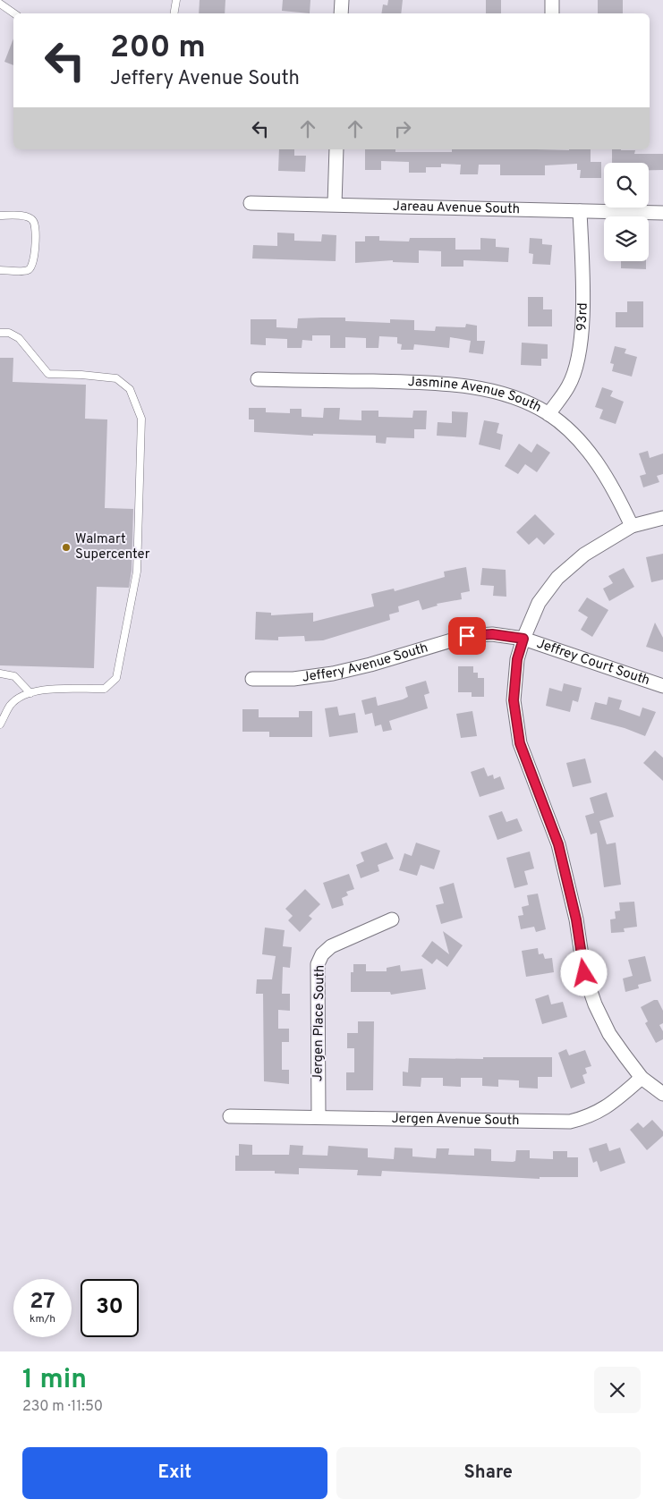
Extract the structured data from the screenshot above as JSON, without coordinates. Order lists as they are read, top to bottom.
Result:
{
  "streets": {
    "street": [
      "Jareau Avenue South",
      "93rd",
      "Jasmine Avenue South",
      "Jeffery Avenue South",
      "Jeffrey Court South",
      "Jergen Place South",
      "Jergen Avenue South"
    ]
  },
  "crossings": [
    ["Jareau Avenue South", "93rd"],
    ["93rd", "Jasmine Avenue South"],
    ["Jeffery Avenue South", "Jeffrey Court South"],
    ["Jergen Place South", "Jergen Avenue South"]
  ],
  "places": ["Walmart Supercenter"],
  "page": {
    "turn": ["200 m", "Jeffery Avenue South"],
    "speed": "27 km/h",
    "limit": "30",
    "heading": ["1 min", "230 m · 11:50"],
    "buttons": ["Exit", "Share"]
  }
}
